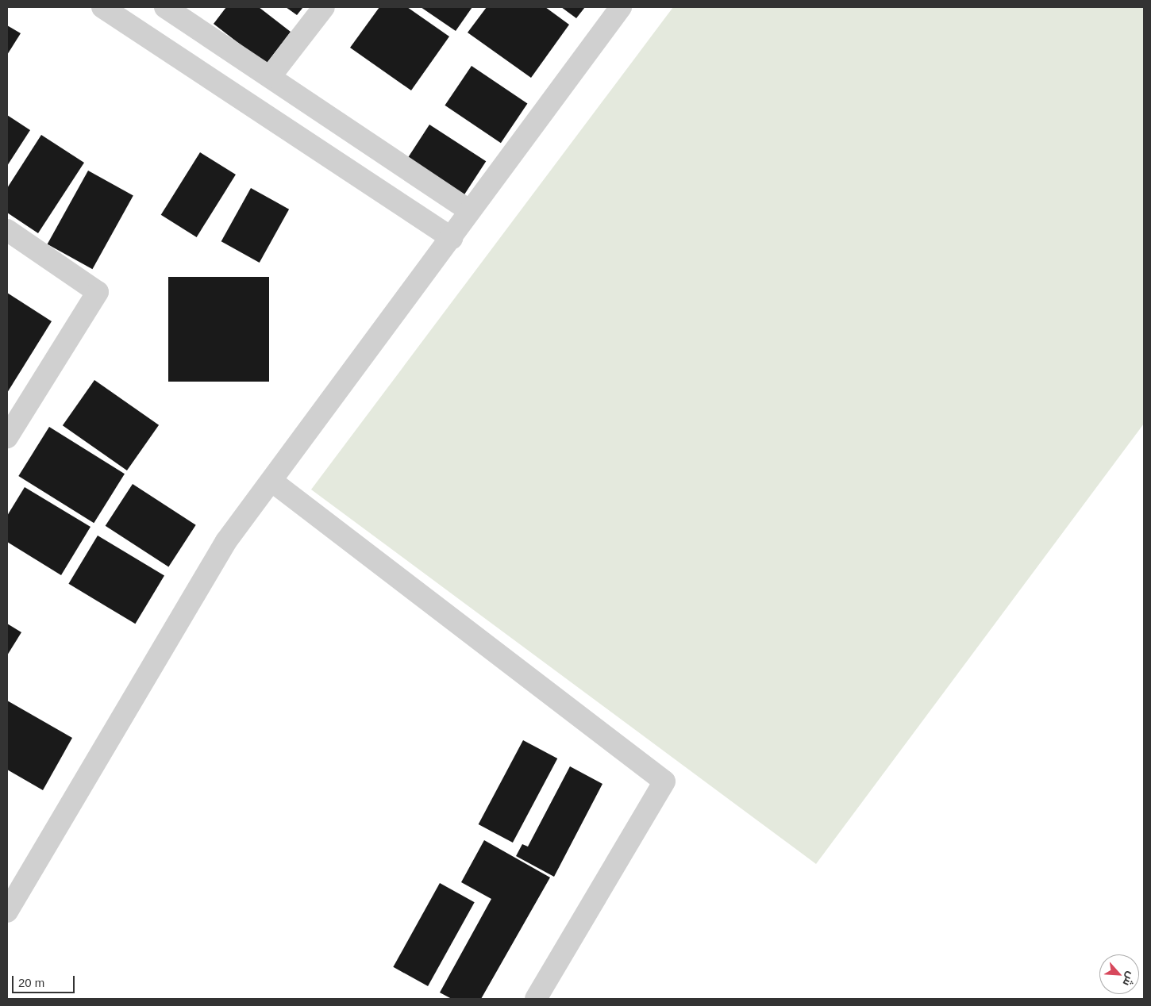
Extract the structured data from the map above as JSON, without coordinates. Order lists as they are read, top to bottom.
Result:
{
  "scale_bar": "20 m",
  "north": "bottom right"
}
